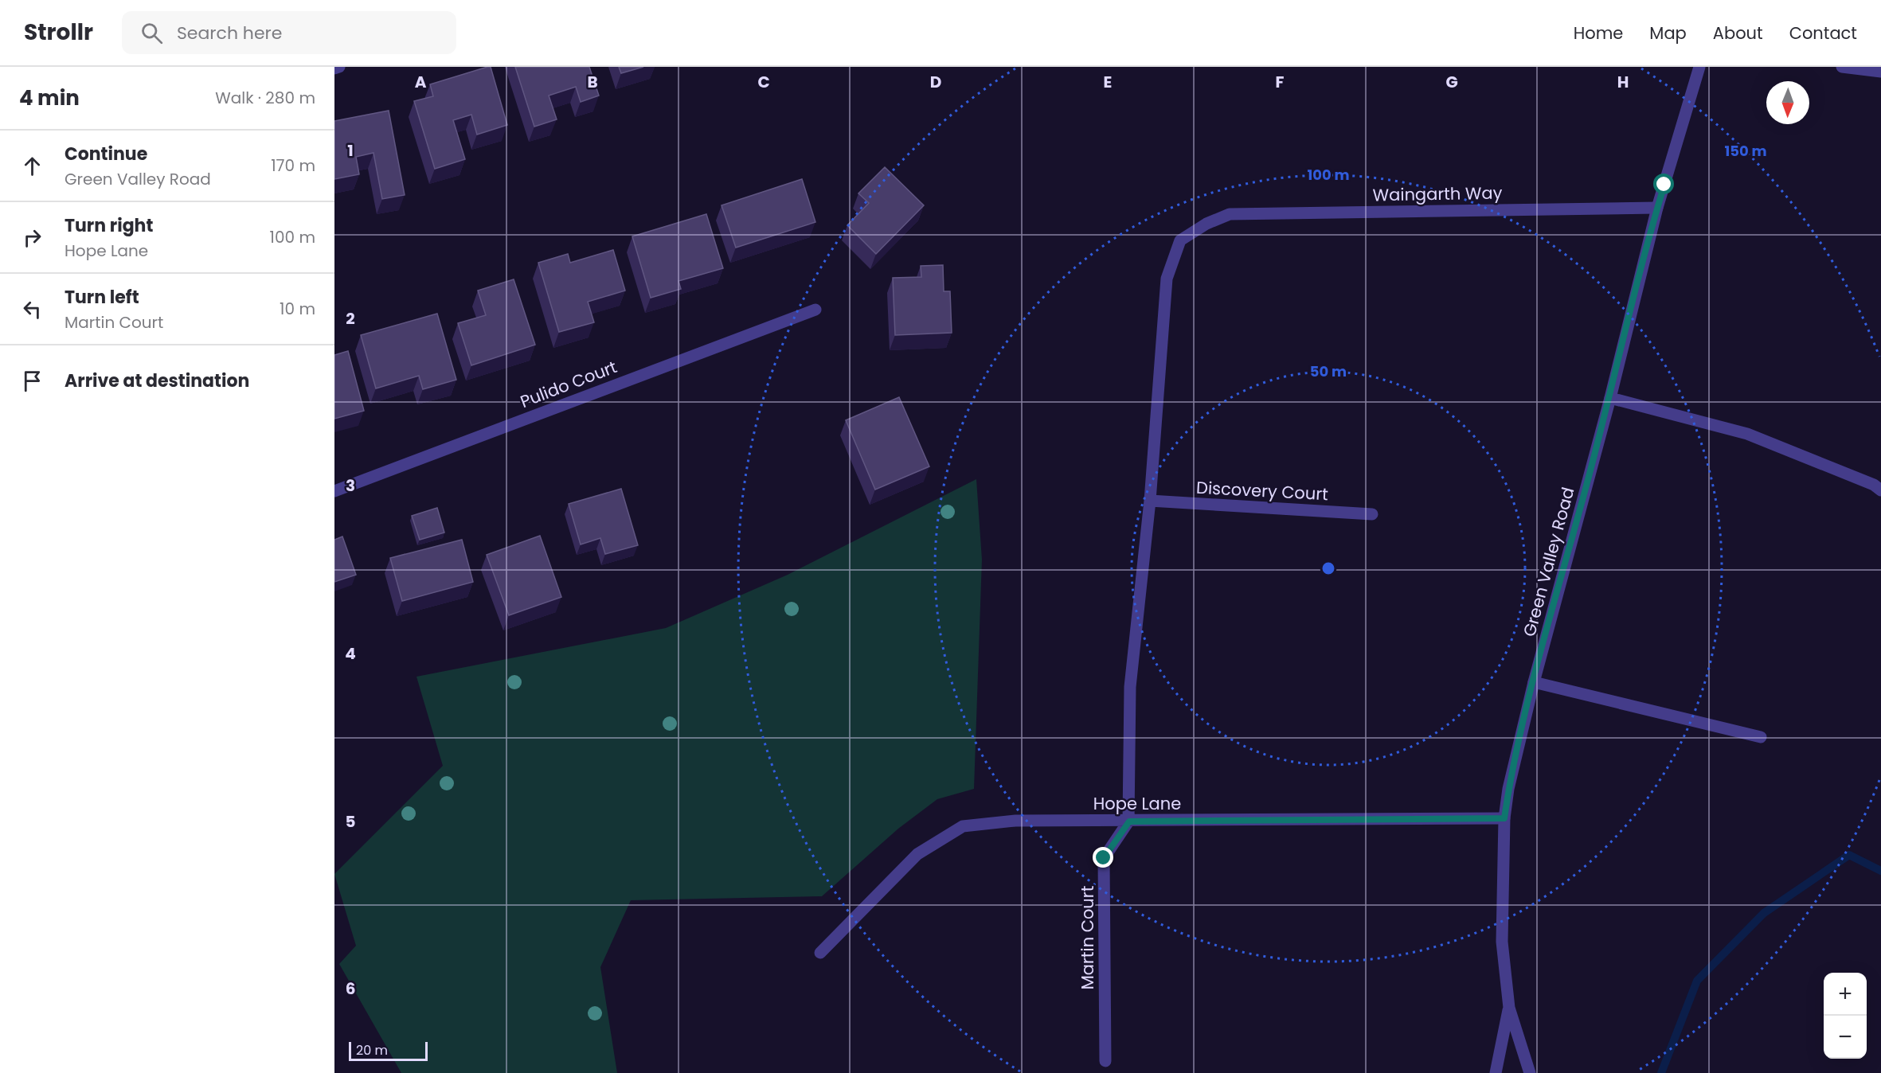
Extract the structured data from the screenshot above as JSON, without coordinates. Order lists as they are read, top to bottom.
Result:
{
  "streets": {
    "street": [
      "Waingarth Way",
      "Pulido Court",
      "Discovery Court",
      "Green Valley Road",
      "Hope Lane",
      "Martin Court"
    ]
  },
  "crossings": [
    ["Waingarth Way", "Discovery Court"],
    ["Waingarth Way", "Green Valley Road"],
    ["Waingarth Way", "Hope Lane"],
    ["Waingarth Way", "Martin Court"],
    ["Green Valley Road", "Hope Lane"],
    ["Hope Lane", "Martin Court"]
  ],
  "scale_bar": "20 m",
  "north": "bottom",
  "page": {
    "header": "Strollr",
    "search": "Search here",
    "nav": [
      "Home",
      "Map",
      "About",
      "Contact"
    ],
    "heading": ["4 min", "Walk · 280 m"],
    "list": [
      ["Continue", "Green Valley Road", "170 m"],
      ["Turn right", "Hope Lane", "100 m"],
      ["Turn left", "Martin Court", "10 m"],
      "Arrive at destination"
    ],
    "map_buttons": ["+", "−"],
    "scale": "20 m"
  },
  "grid": {
    "columns": [
      "A",
      "B",
      "C",
      "D",
      "E",
      "F",
      "G",
      "H"
    ],
    "rows": [
      "1",
      "2",
      "3",
      "4",
      "5",
      "6"
    ]
  },
  "rings": ["150 m", "100 m", "50 m"]
}
